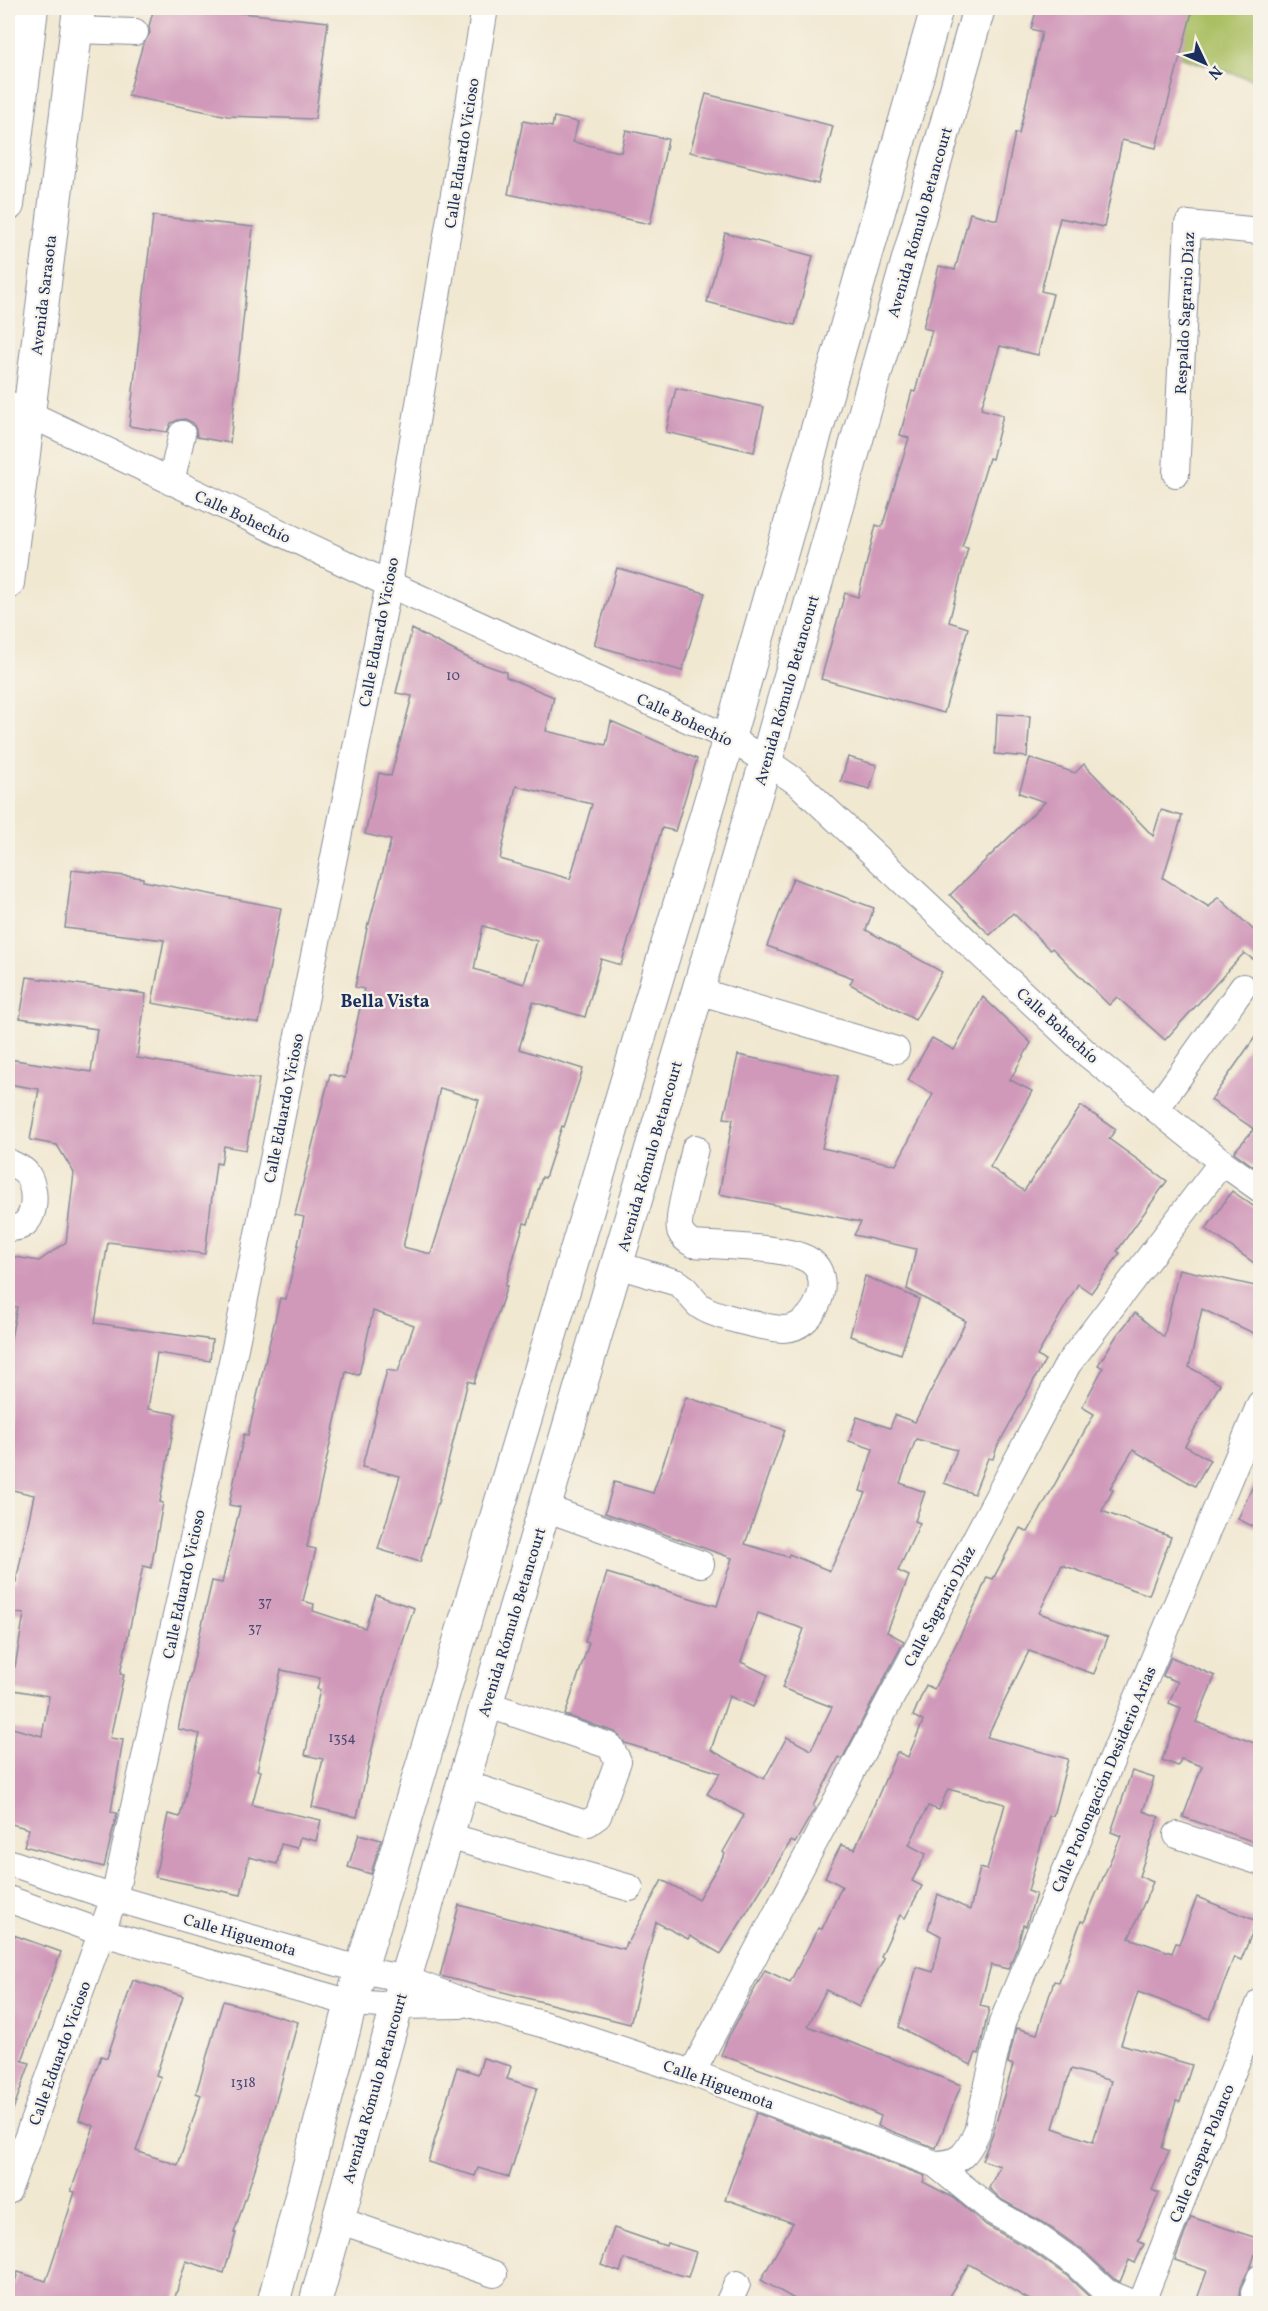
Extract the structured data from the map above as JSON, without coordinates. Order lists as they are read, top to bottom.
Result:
{
  "streets": {
    "main road": ["Avenida Rómulo Betancourt", "Avenida Sarasota"],
    "street": [
      "Calle Eduardo Vicioso",
      "Respaldo Sagrario Díaz",
      "Calle Bohechío",
      "Calle Sagrario Díaz",
      "Calle Prolongación Desiderio Arias",
      "Calle Higuemota",
      "Calle Gaspar Polanco"
    ]
  },
  "crossings": [
    ["Calle Eduardo Vicioso", "Calle Bohechío"],
    ["Calle Eduardo Vicioso", "Calle Higuemota"],
    ["Avenida Rómulo Betancourt", "Calle Bohechío"],
    ["Avenida Rómulo Betancourt", "Calle Higuemota"],
    ["Avenida Sarasota", "Calle Bohechío"],
    ["Calle Bohechío", "Calle Sagrario Díaz"],
    ["Calle Sagrario Díaz", "Calle Higuemota"],
    ["Calle Prolongación Desiderio Arias", "Calle Higuemota"]
  ],
  "districts": ["Bella Vista"],
  "house_numbers": [
    "10",
    "37",
    "37",
    "1354",
    "1318"
  ],
  "north": "bottom right"
}
